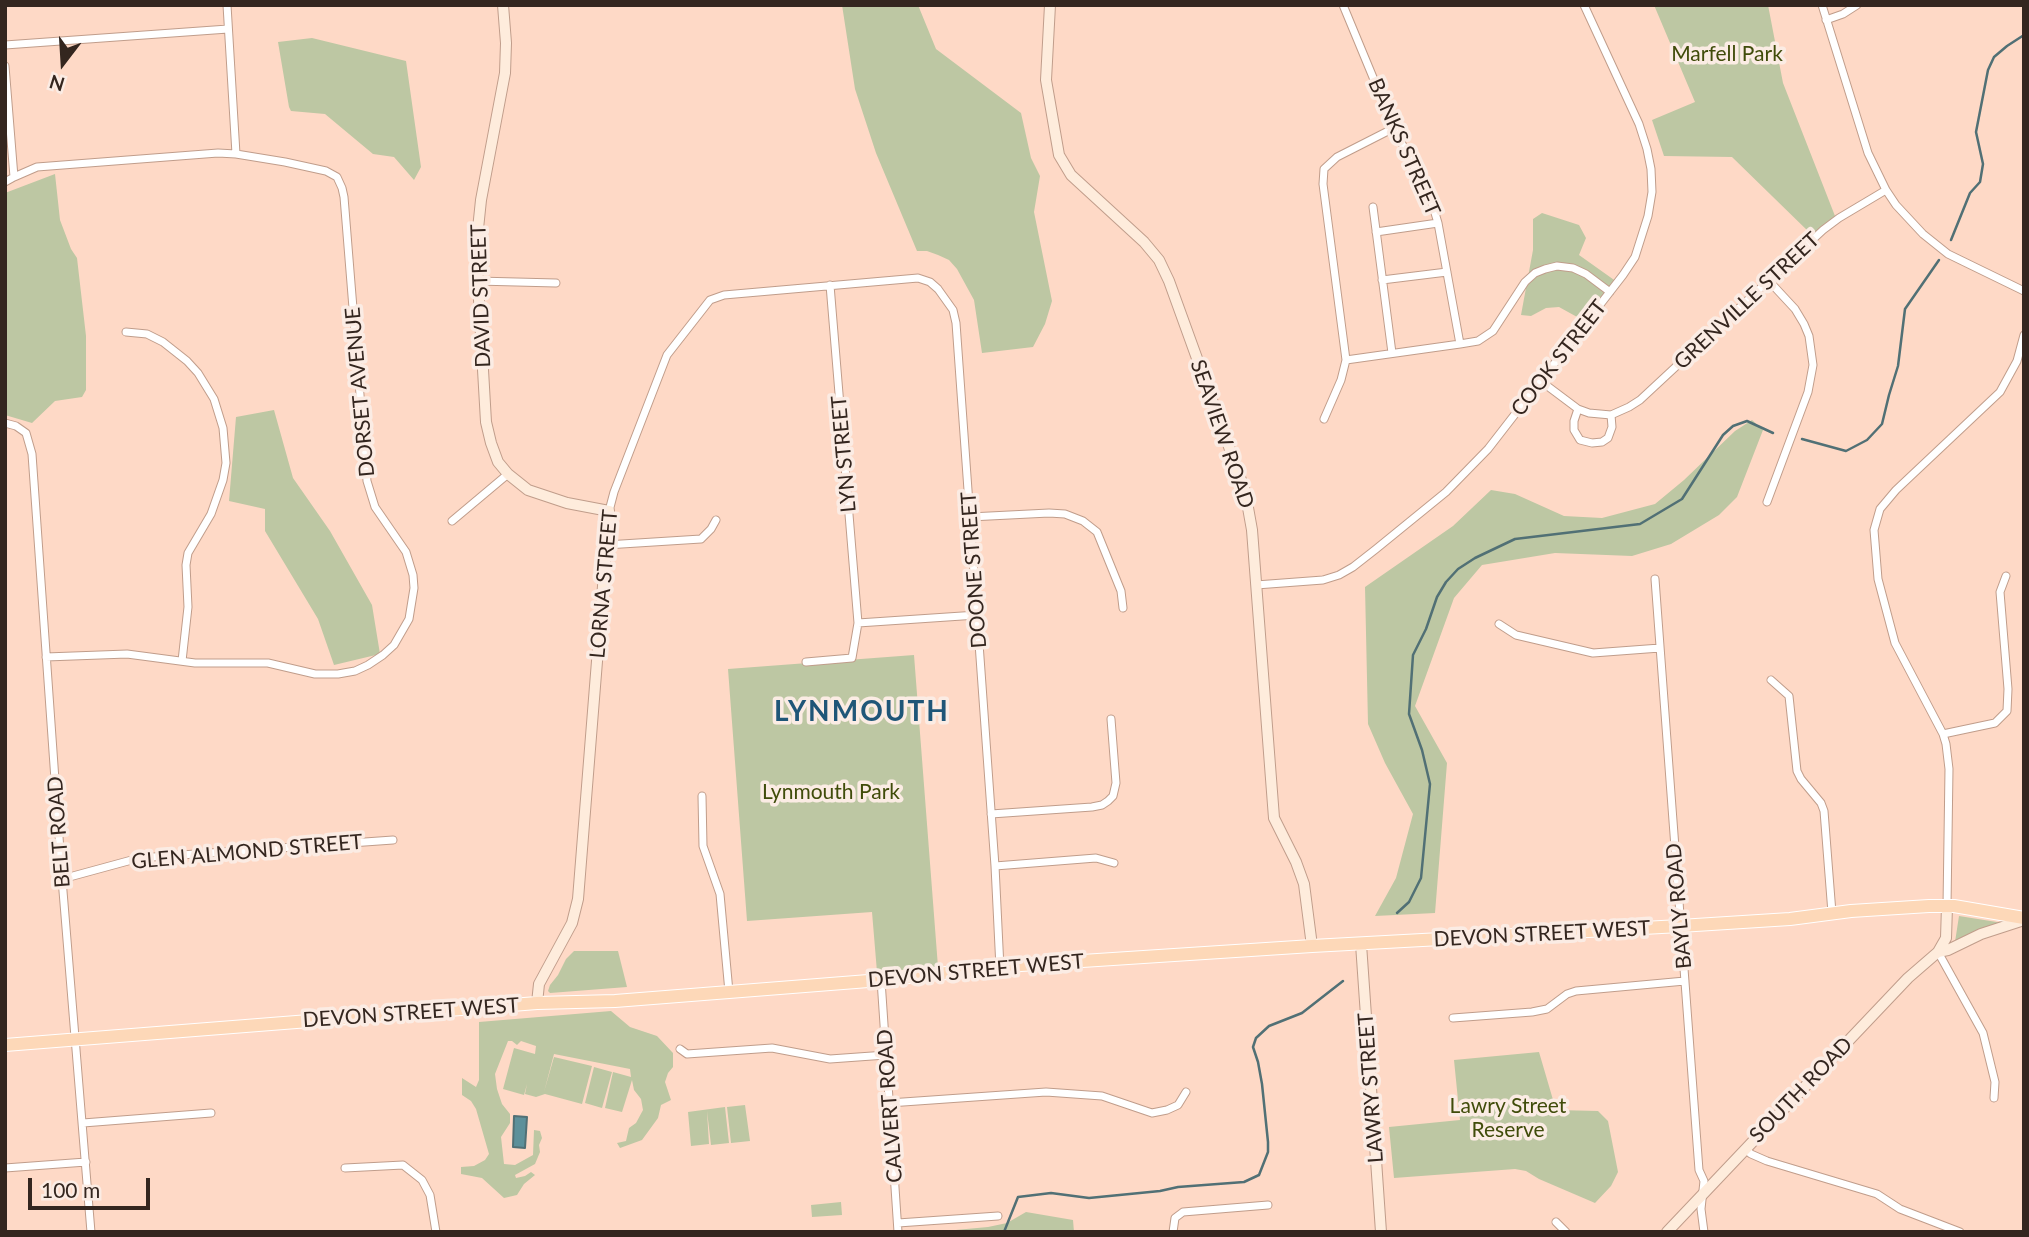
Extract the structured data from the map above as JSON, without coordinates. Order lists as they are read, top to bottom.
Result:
{
  "streets": {
    "main road": ["DEVON STREET WEST", "SOUTH ROAD"],
    "street": [
      "BANKS STREET",
      "DAVID STREET",
      "GRENVILLE STREET",
      "COOK STREET",
      "DORSET AVENUE",
      "SEAVIEW ROAD",
      "LYN STREET",
      "DOONE STREET",
      "LORNA STREET",
      "BELT ROAD",
      "GLEN ALMOND STREET",
      "BAYLY ROAD",
      "LAWRY STREET",
      "CALVERT ROAD"
    ]
  },
  "crossings": [
    ["DAVID STREET", "LORNA STREET"],
    ["COOK STREET", "SEAVIEW ROAD"],
    ["DORSET AVENUE", "BELT ROAD"],
    ["SEAVIEW ROAD", "DEVON STREET WEST"],
    ["LYN STREET", "DOONE STREET"],
    ["LYN STREET", "LORNA STREET"],
    ["DOONE STREET", "LORNA STREET"],
    ["DOONE STREET", "DEVON STREET WEST"],
    ["LORNA STREET", "DEVON STREET WEST"],
    ["BELT ROAD", "GLEN ALMOND STREET"],
    ["BELT ROAD", "DEVON STREET WEST"],
    ["BAYLY ROAD", "DEVON STREET WEST"],
    ["BAYLY ROAD", "SOUTH ROAD"],
    ["DEVON STREET WEST", "LAWRY STREET"],
    ["DEVON STREET WEST", "SOUTH ROAD"],
    ["DEVON STREET WEST", "CALVERT ROAD"]
  ],
  "districts": ["LYNMOUTH"],
  "parks": ["Marfell Park", "Lynmouth Park", "Lawry Street Reserve"],
  "scale_bar": "100 m",
  "north": "bottom"
}
